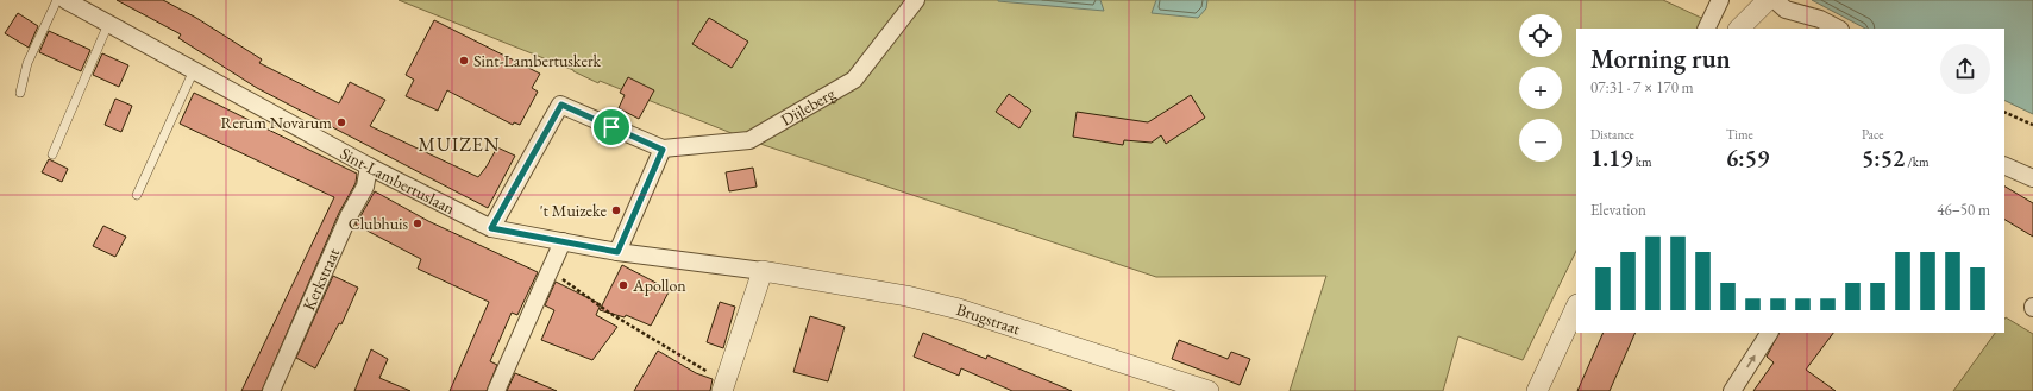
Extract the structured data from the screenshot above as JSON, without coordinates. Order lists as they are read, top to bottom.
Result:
{
  "streets": {
    "street": [
      "Dijleberg",
      "Sint-Lambertuslaan",
      "Kerkstraat",
      "Brugstraat"
    ]
  },
  "crossings": [
    ["Sint-Lambertuslaan", "Kerkstraat"],
    ["Sint-Lambertuslaan", "Brugstraat"]
  ],
  "districts": ["MUIZEN"],
  "places": [
    "Sint-Lambertuskerk",
    "Rerum Novarum",
    "'t Muizeke",
    "Clubhuis",
    "Apollon"
  ],
  "page": {
    "map_buttons": ["+", "−"],
    "heading": ["Morning run", "07:31 · 7 × 170 m"],
    "stats": [
      ["Distance", "1.19 km"],
      ["Time", "6:59"],
      ["Pace", "5:52 /km"]
    ],
    "chart": ["Elevation", "46–50 m"]
  }
}
